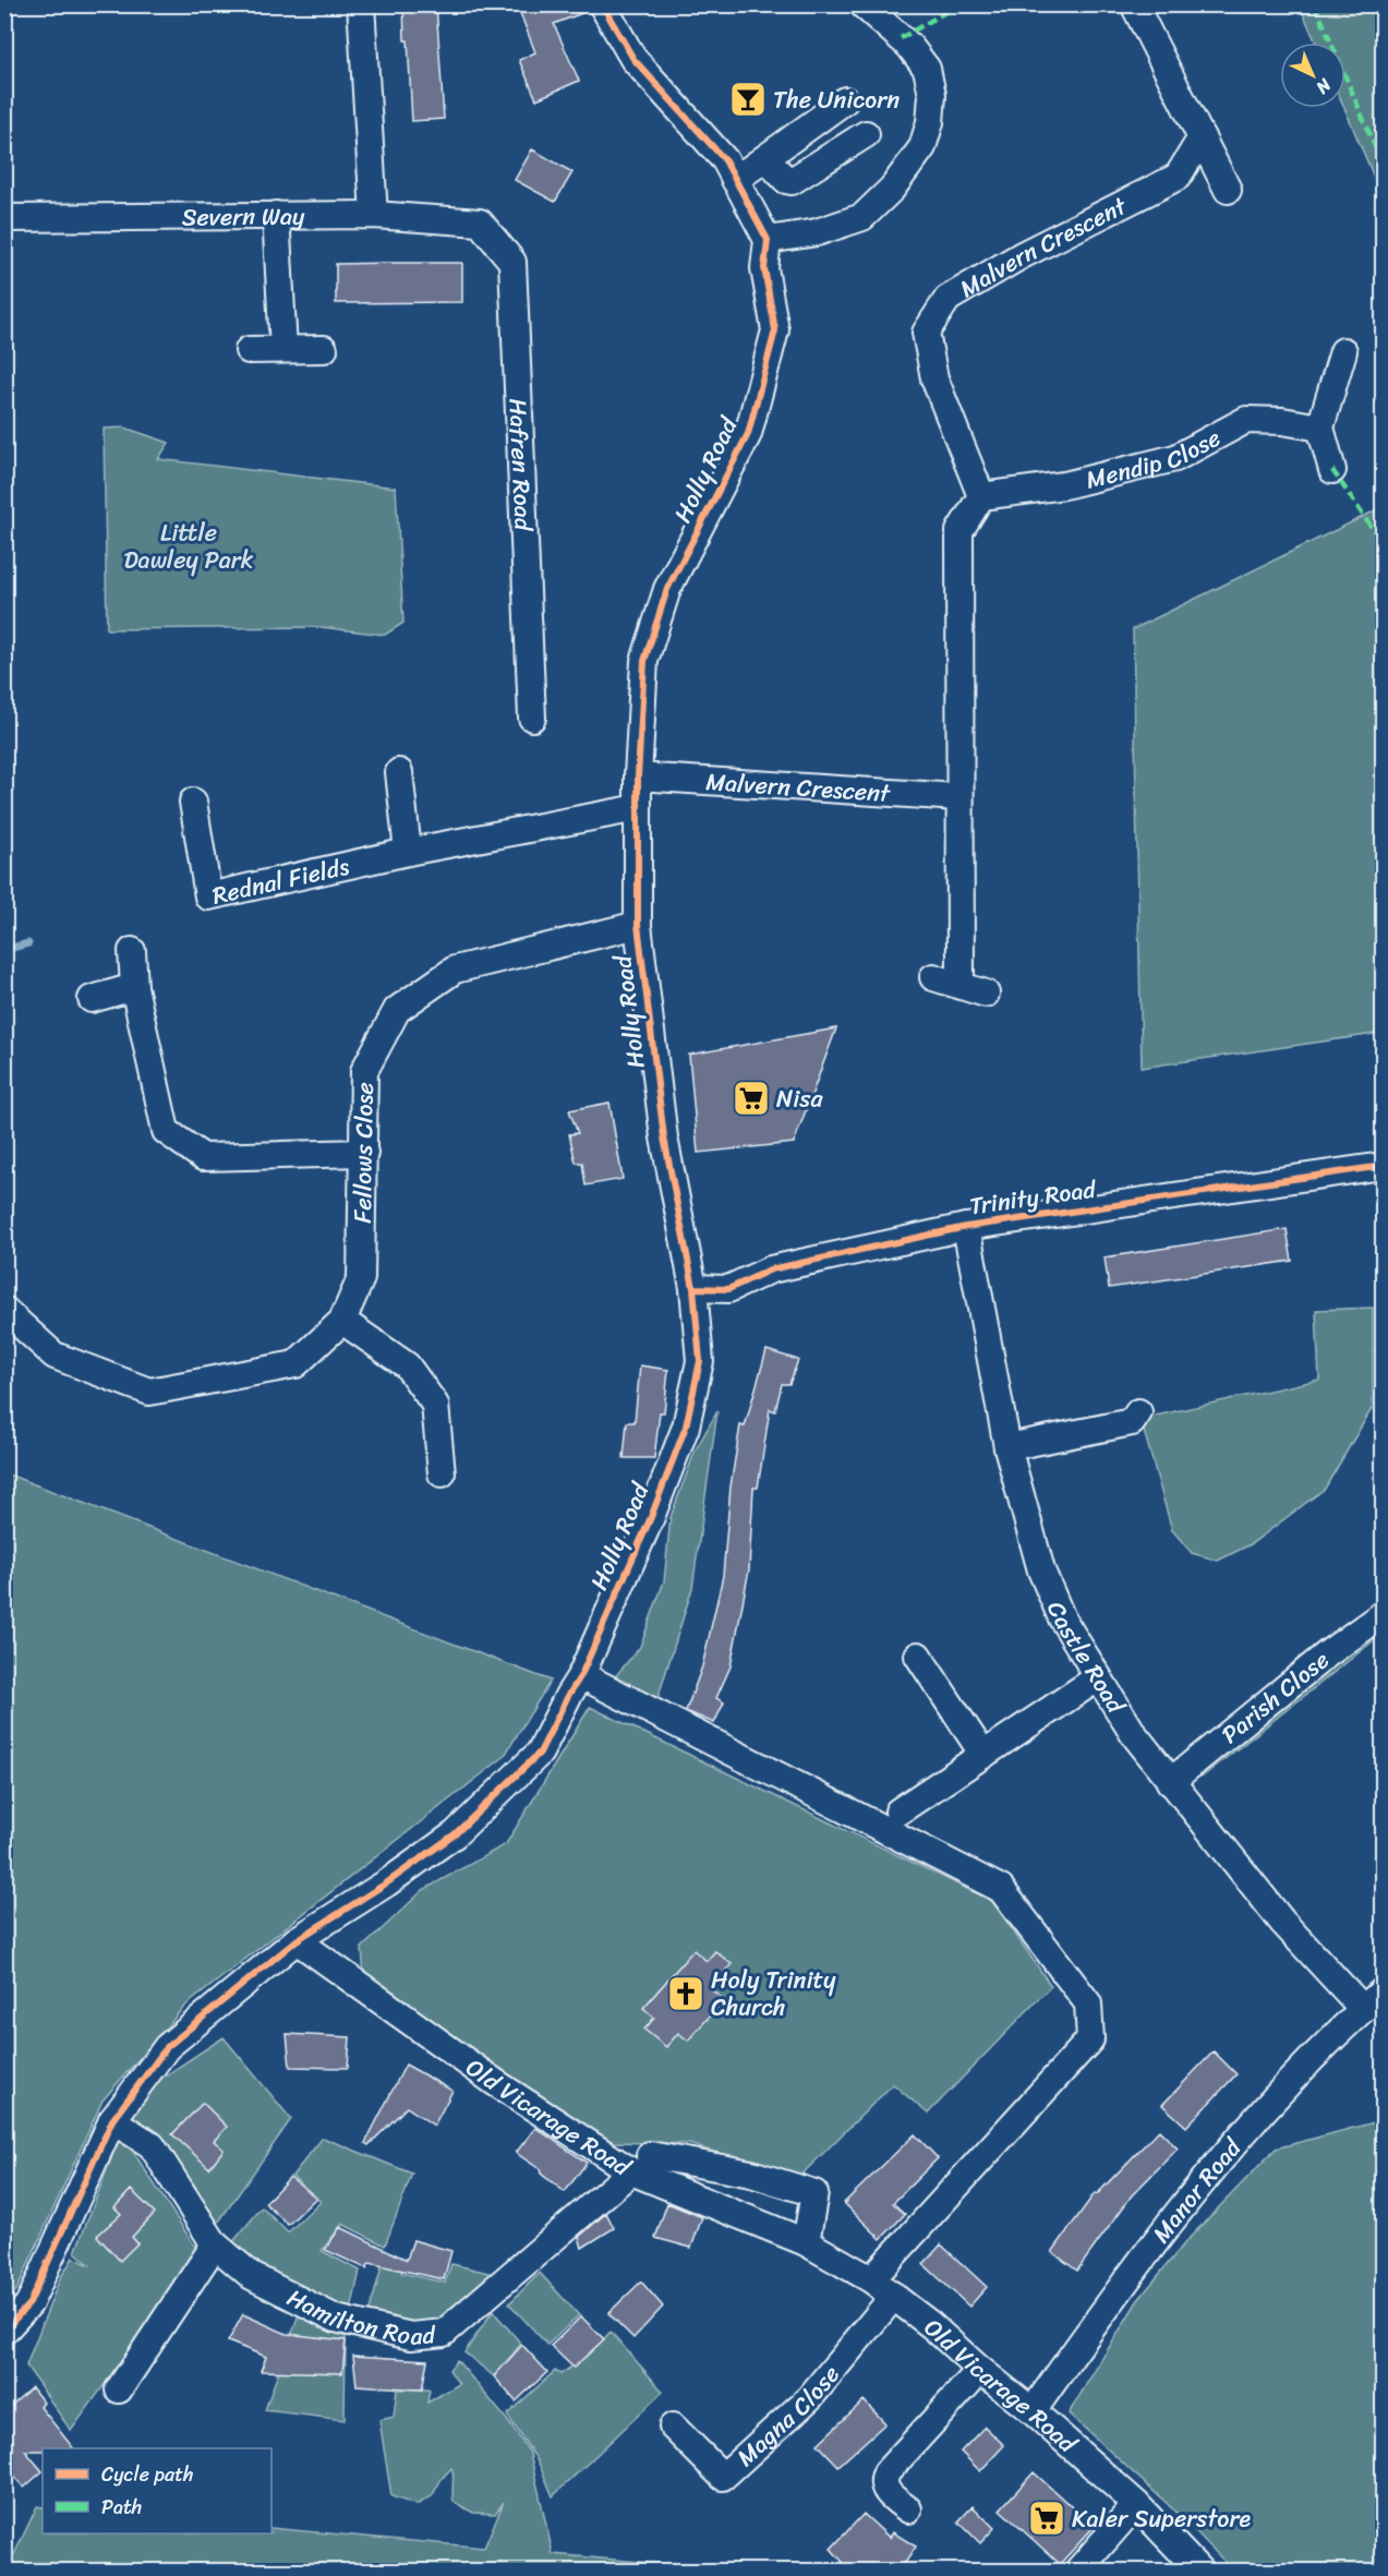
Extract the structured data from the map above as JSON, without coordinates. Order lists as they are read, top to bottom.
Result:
{
  "streets": {
    "street": [
      "Severn Way",
      "Malvern Crescent",
      "Mendip Close",
      "Hafren Road",
      "Holly Road",
      "Rednal Fields",
      "Fellows Close",
      "Trinity Road",
      "Castle Road",
      "Parish Close",
      "Old Vicarage Road",
      "Manor Road",
      "Hamilton Road",
      "Magna Close"
    ]
  },
  "crossings": [
    ["Severn Way", "Hafren Road"],
    ["Malvern Crescent", "Mendip Close"],
    ["Malvern Crescent", "Holly Road"],
    ["Holly Road", "Rednal Fields"],
    ["Holly Road", "Fellows Close"],
    ["Holly Road", "Trinity Road"],
    ["Holly Road", "Old Vicarage Road"],
    ["Trinity Road", "Castle Road"],
    ["Castle Road", "Parish Close"],
    ["Castle Road", "Manor Road"],
    ["Old Vicarage Road", "Manor Road"],
    ["Old Vicarage Road", "Hamilton Road"],
    ["Old Vicarage Road", "Magna Close"]
  ],
  "parks": ["Little Dawley Park"],
  "places": {
    "bar": ["The Unicorn"],
    "supermarket": ["Nisa", "Kaler Superstore"],
    "church": ["Holy Trinity Church"]
  },
  "legend": ["Cycle path", "Path"],
  "north": "bottom right"
}
